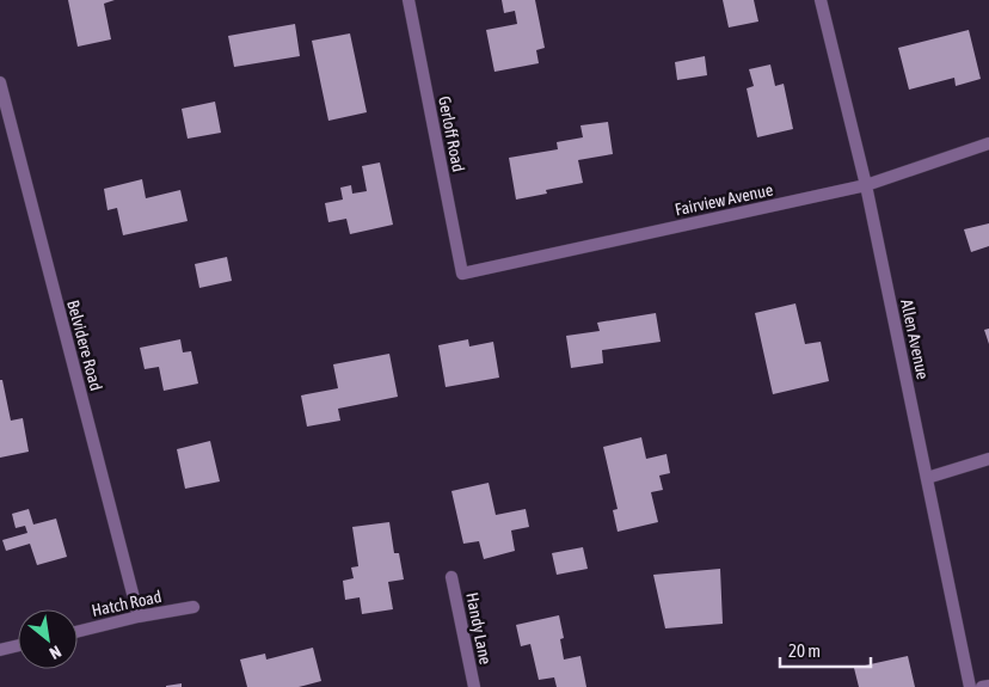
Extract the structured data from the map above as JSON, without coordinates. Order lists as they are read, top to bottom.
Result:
{
  "streets": {
    "street": [
      "Gerloff Road",
      "Fairview Avenue",
      "Allen Avenue",
      "Belvidere Road",
      "Hatch Road",
      "Handy Lane"
    ]
  },
  "crossings": [
    ["Gerloff Road", "Fairview Avenue"],
    ["Fairview Avenue", "Allen Avenue"],
    ["Belvidere Road", "Hatch Road"]
  ],
  "scale_bar": "20 m",
  "north": "bottom right"
}
